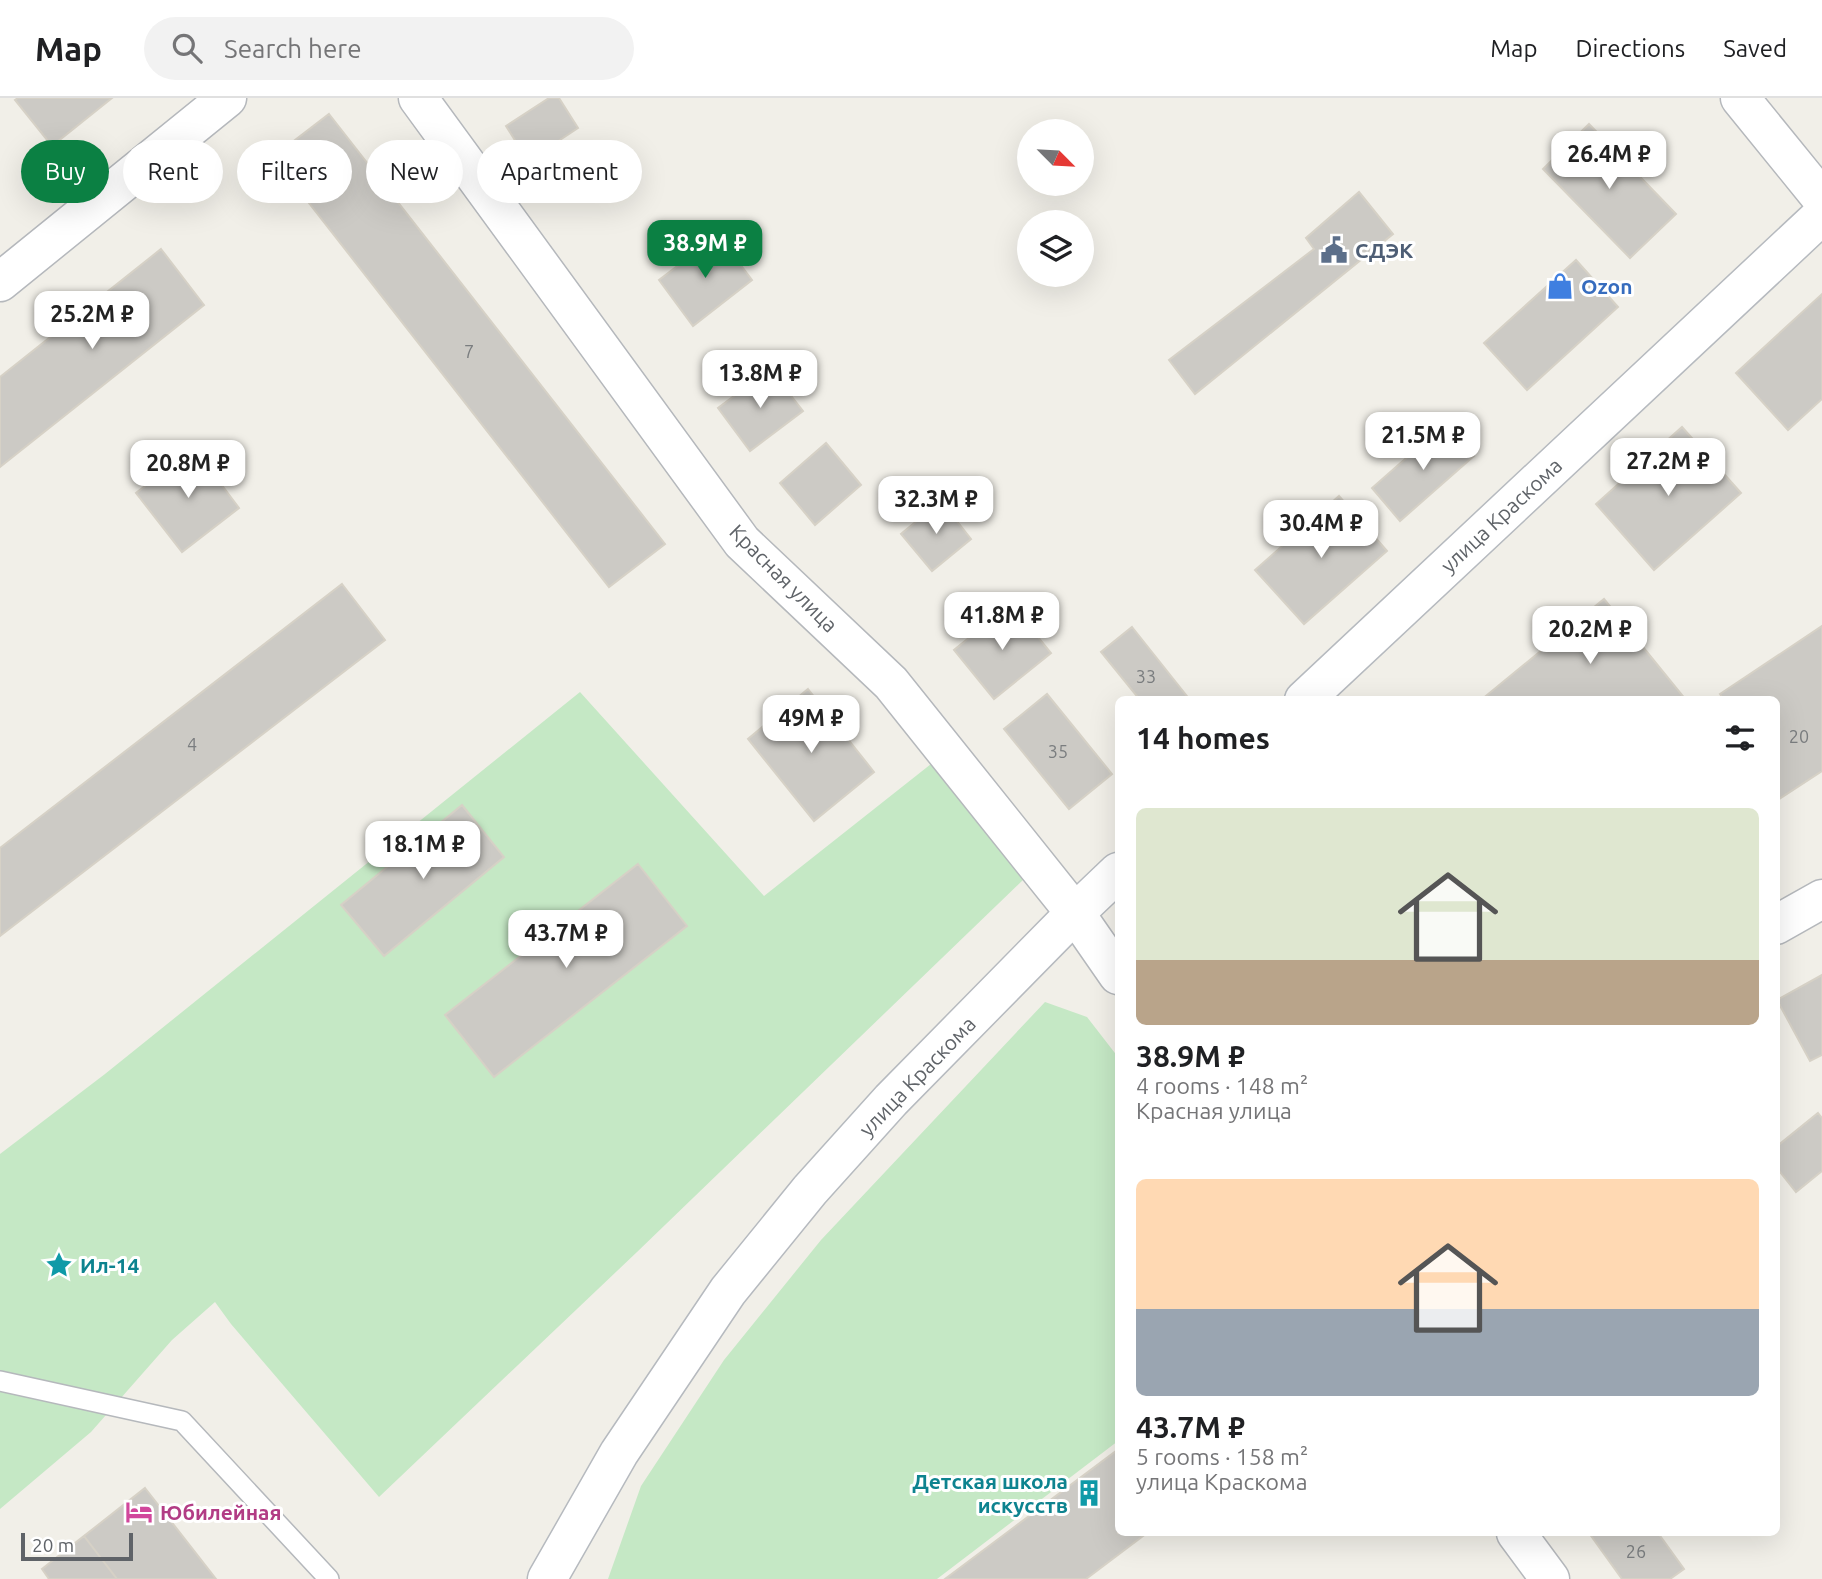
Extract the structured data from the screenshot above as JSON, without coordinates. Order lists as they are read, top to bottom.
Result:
{
  "streets": {
    "street": ["улица Краскома", "Красная улица"]
  },
  "crossings": [
    ["улица Краскома", "Красная улица"]
  ],
  "places": {
    "public building": ["СДЭК"],
    "shop": ["Ozon"],
    "place": ["Ил-14"],
    "building": ["Детская школа искусств"],
    "hotel": ["Юбилейная"]
  },
  "house_numbers": [
    "7",
    "33",
    "20",
    "4",
    "35",
    "26"
  ],
  "scale_bar": "20 m",
  "north": "bottom right",
  "page": {
    "header": "Map",
    "search": "Search here",
    "nav": ["Map", "Directions", "Saved"],
    "price": [
      "26.4M ₽",
      "38.9M ₽",
      "25.2M ₽",
      "13.8M ₽",
      "21.5M ₽",
      "27.2M ₽",
      "20.8M ₽",
      "32.3M ₽",
      "30.4M ₽",
      "41.8M ₽",
      "20.2M ₽",
      "49M ₽",
      "18.1M ₽",
      "43.7M ₽"
    ],
    "chip": [
      "Buy",
      "Rent",
      "Filters",
      "New",
      "Apartment"
    ],
    "heading": "14 homes",
    "list": [
      {
        "name": "38.9M ₽",
        "note": "4 rooms · 148 m² · Красная улица"
      },
      {
        "name": "43.7M ₽",
        "note": "5 rooms · 158 m² · улица Краскома"
      }
    ],
    "scale": "20 m"
  }
}
